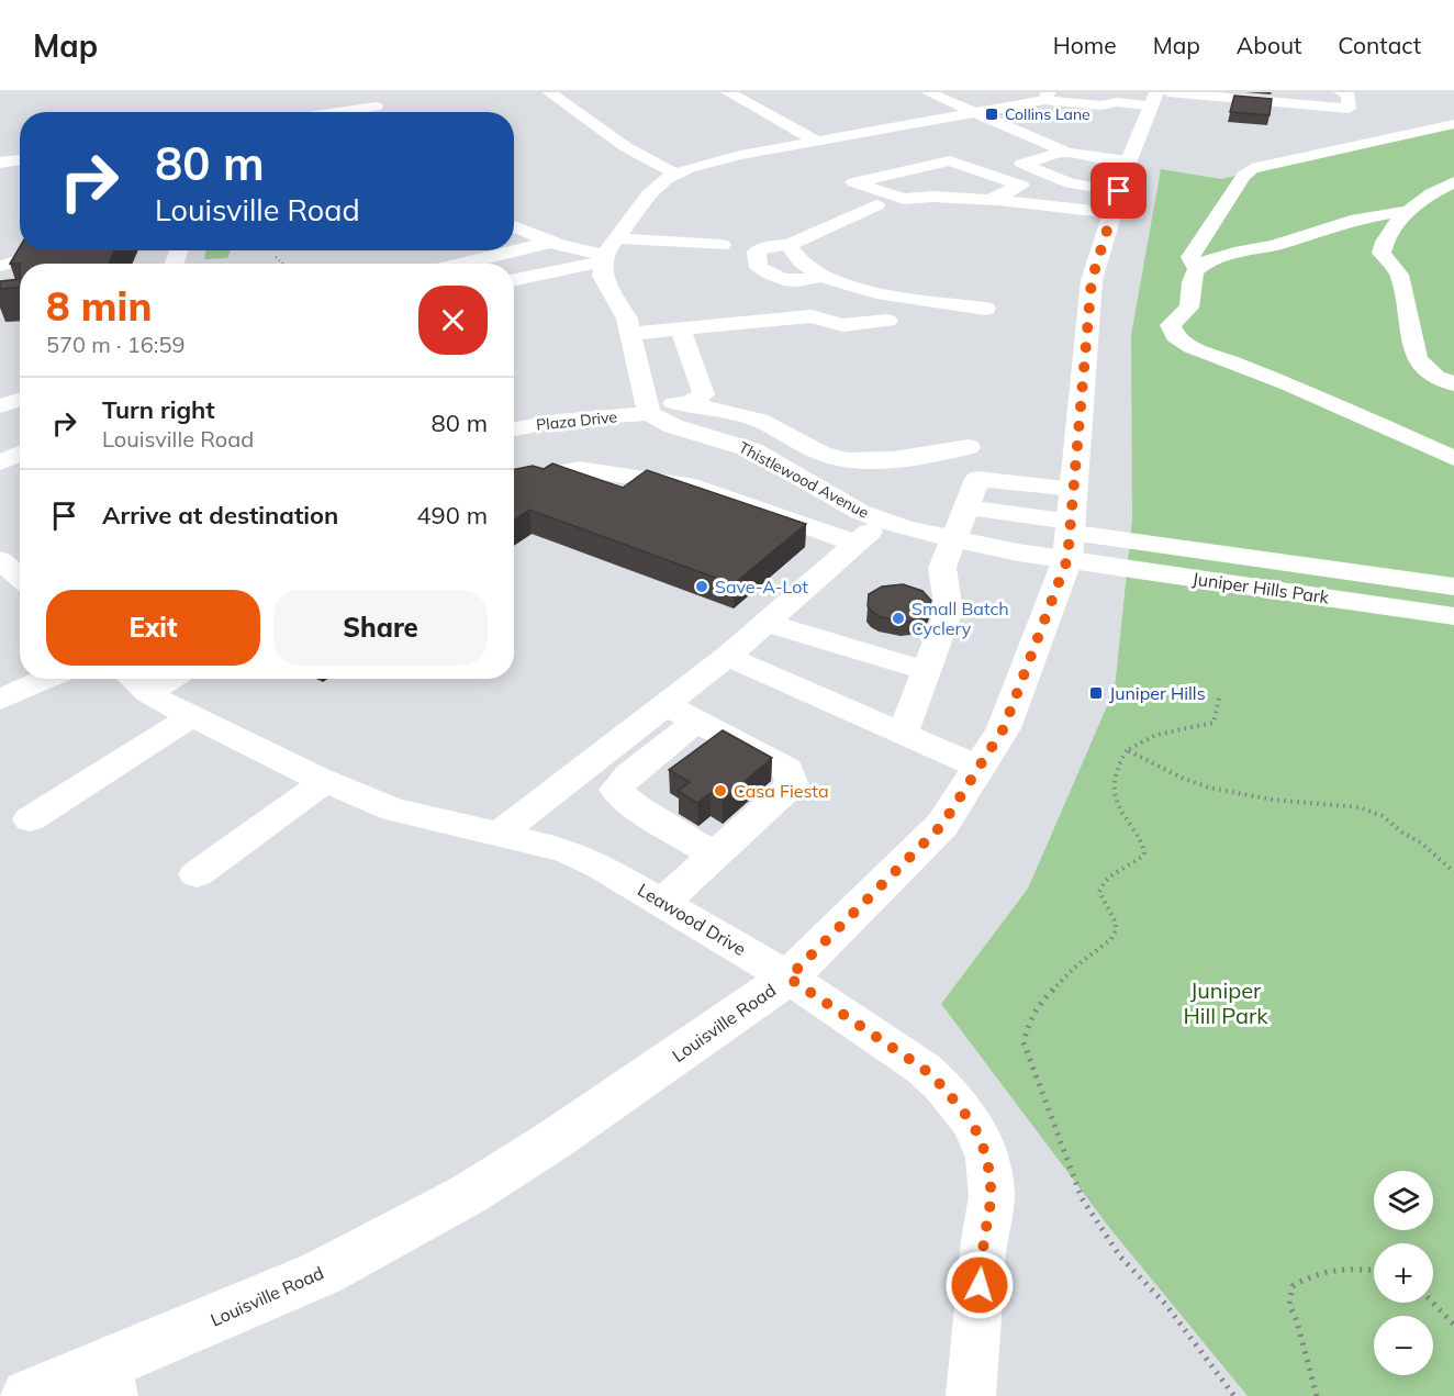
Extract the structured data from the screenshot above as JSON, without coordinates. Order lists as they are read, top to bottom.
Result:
{
  "streets": {
    "main road": ["Louisville Road"],
    "street": [
      "Plaza Drive",
      "Thistlewood Avenue",
      "Juniper Hills Park",
      "Leawood Drive"
    ]
  },
  "crossings": [
    ["Plaza Drive", "Thistlewood Avenue"],
    ["Thistlewood Avenue", "Juniper Hills Park"],
    ["Thistlewood Avenue", "Louisville Road"],
    ["Juniper Hills Park", "Louisville Road"],
    ["Leawood Drive", "Louisville Road"]
  ],
  "parks": ["Juniper Hill Park"],
  "places": {
    "transit": ["Collins Lane", "Juniper Hills"],
    "other": ["Save-A-Lot", "Small Batch Cyclery", "Casa Fiesta"]
  },
  "page": {
    "header": "Map",
    "nav": [
      "Home",
      "Map",
      "About",
      "Contact"
    ],
    "turn": ["80 m", "Louisville Road"],
    "heading": ["8 min", "570 m · 16:59"],
    "list": [
      {
        "name": "Turn right",
        "note": "Louisville Road",
        "value": "80 m"
      },
      {
        "name": "Arrive at destination",
        "value": "490 m"
      }
    ],
    "buttons": ["Exit", "Share"],
    "map_buttons": ["+", "−"]
  }
}
